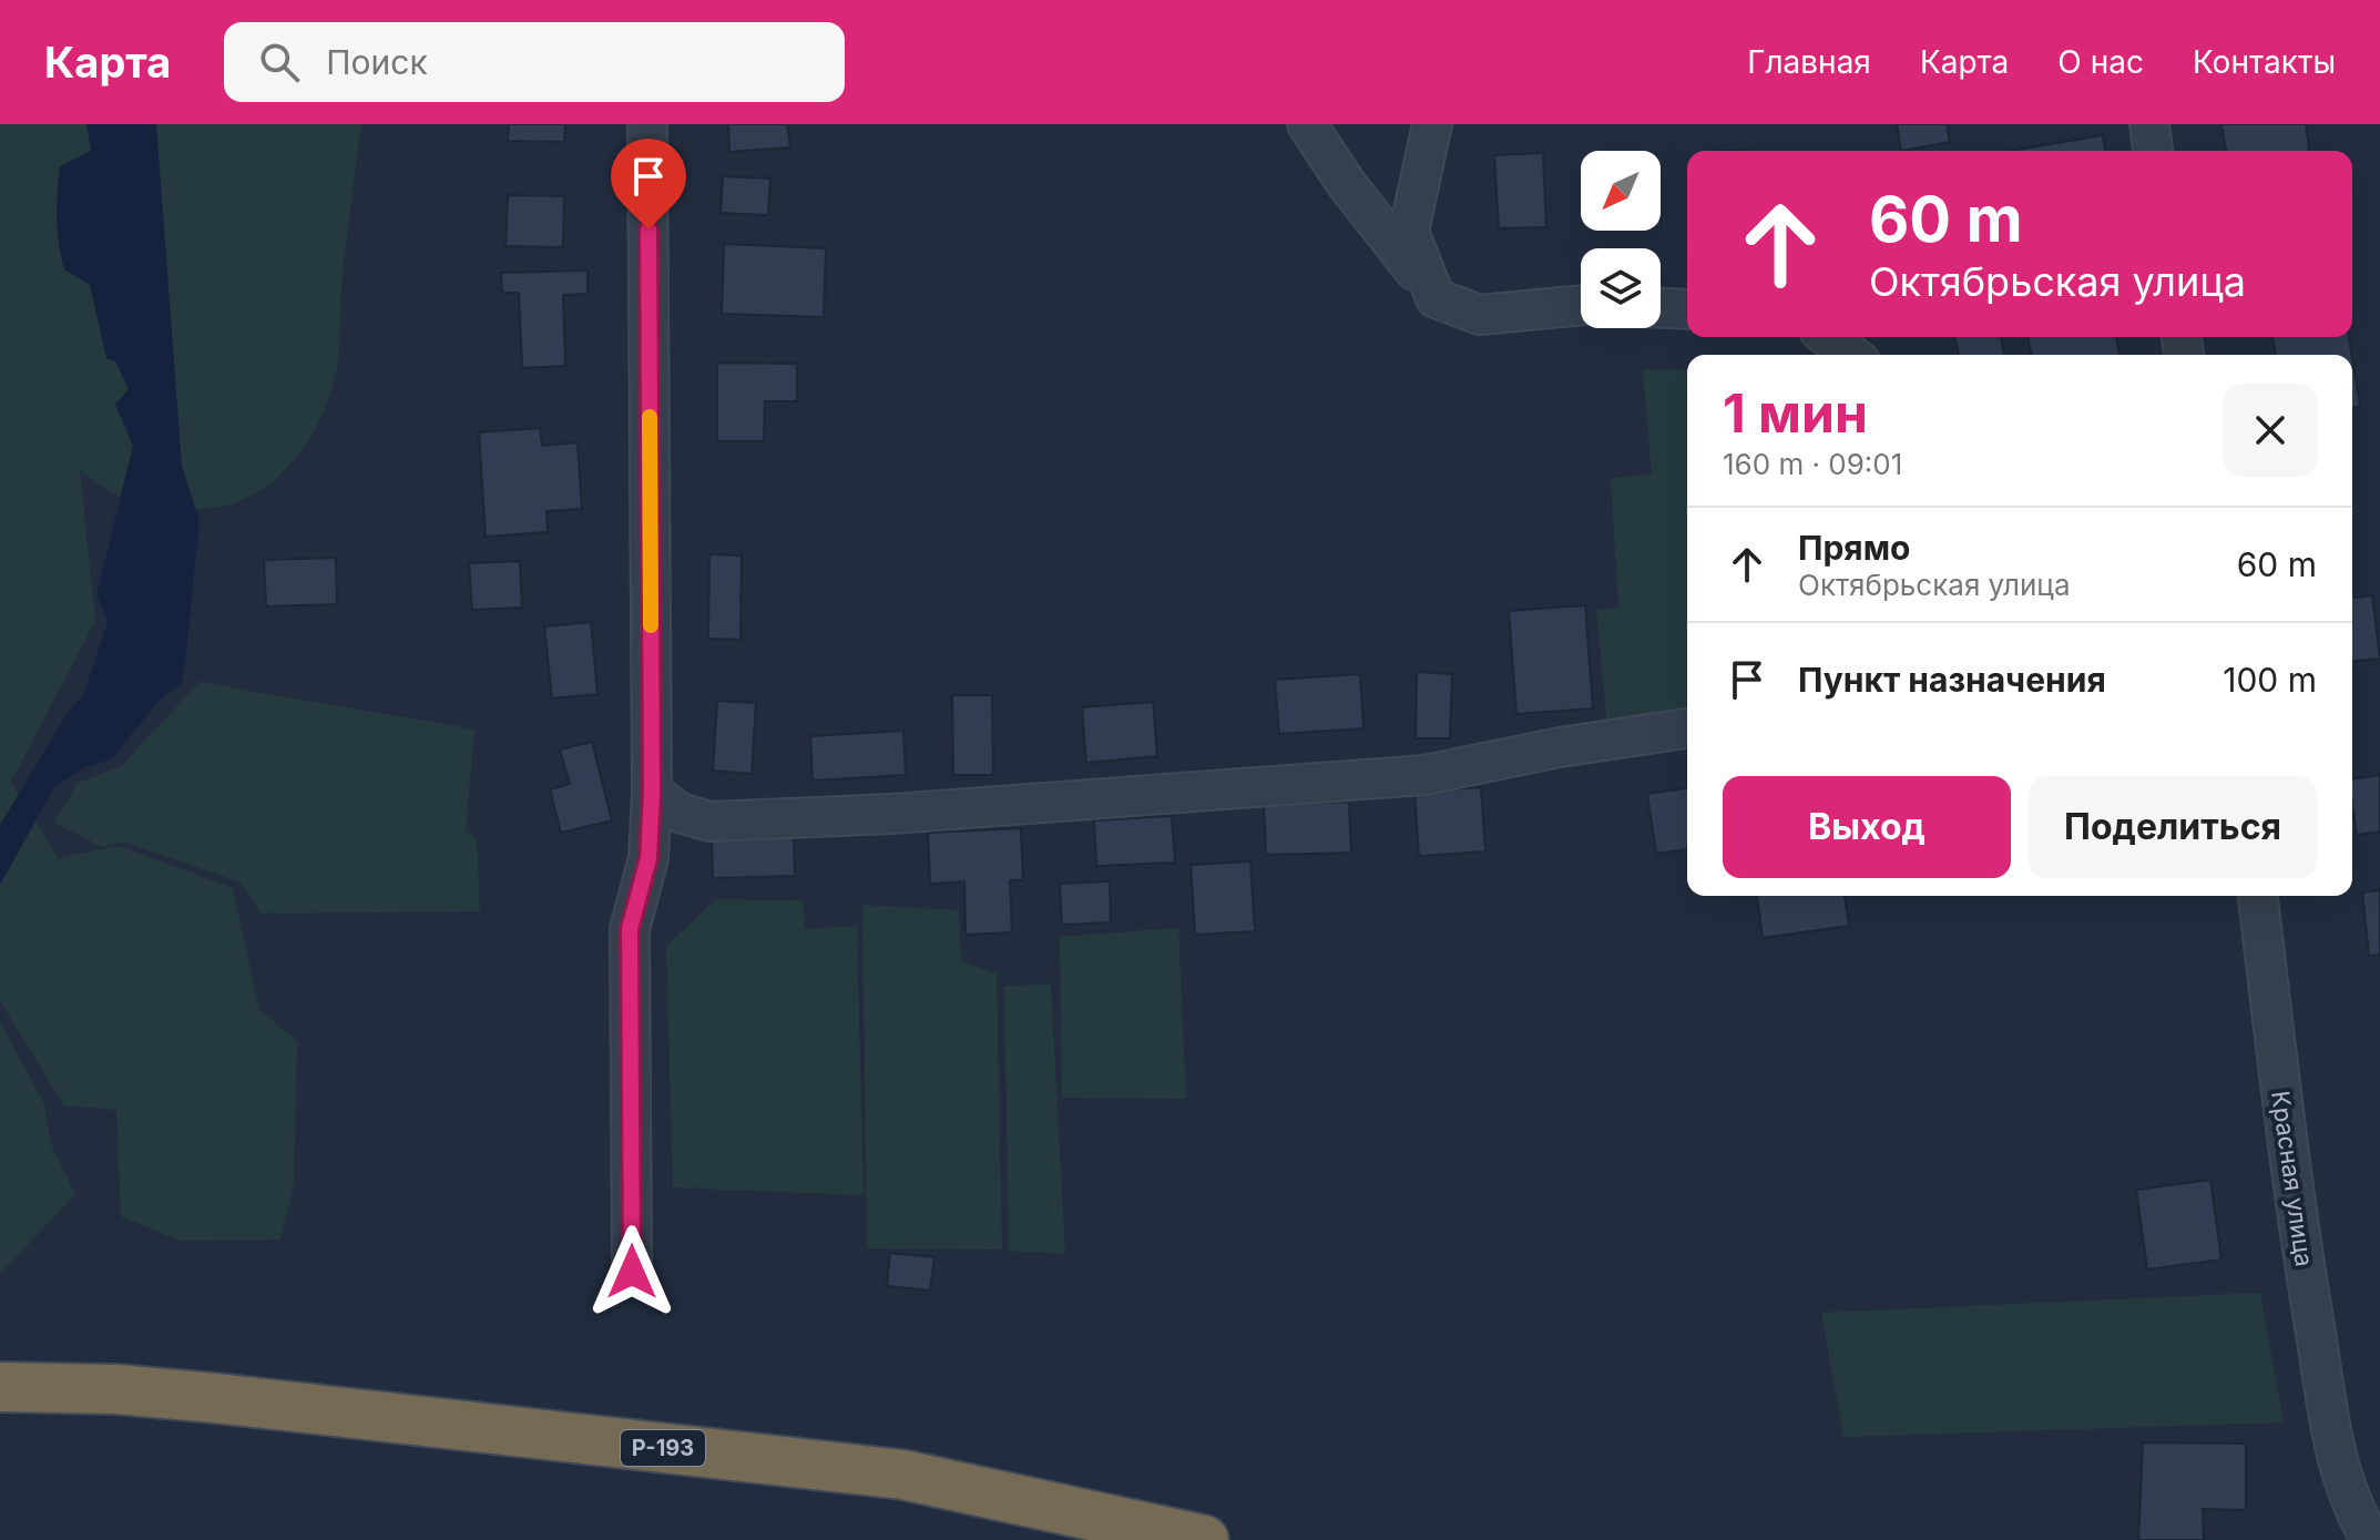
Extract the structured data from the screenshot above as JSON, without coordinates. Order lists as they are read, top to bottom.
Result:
{
  "streets": {
    "highway": ["Р-193"],
    "street": ["Красная улица"]
  },
  "north": "bottom left",
  "page": {
    "header": "Карта",
    "search": "Поиск",
    "nav": [
      "Главная",
      "Карта",
      "О нас",
      "Контакты"
    ],
    "turn": ["60 m", "Октябрьская улица"],
    "heading": ["1 мин", "160 m · 09:01"],
    "list": [
      {
        "name": "Прямо",
        "note": "Октябрьская улица",
        "value": "60 m"
      },
      {
        "name": "Пункт назначения",
        "value": "100 m"
      }
    ],
    "buttons": ["Выход", "Поделиться"]
  }
}
